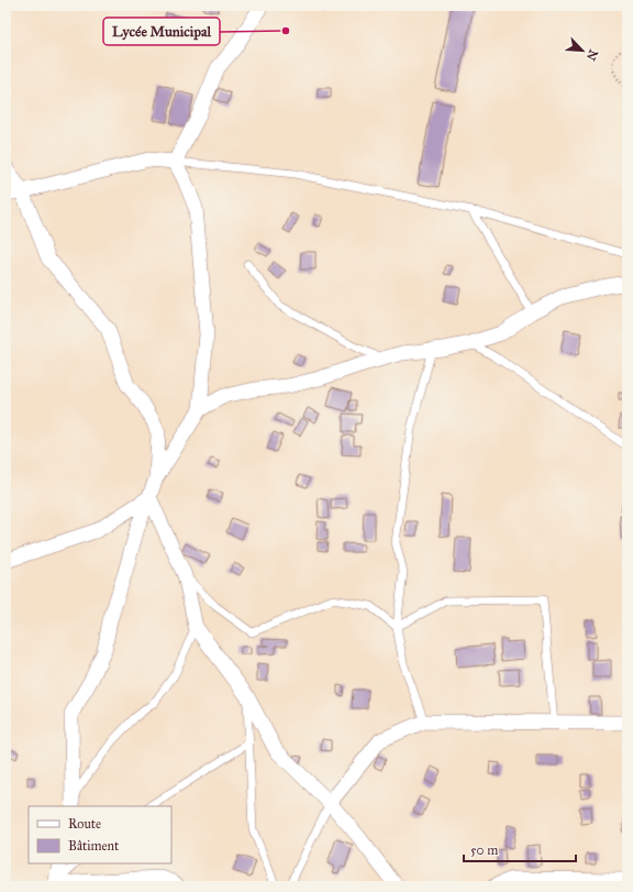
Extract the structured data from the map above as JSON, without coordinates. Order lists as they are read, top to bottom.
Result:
{
  "places": ["Lycée Municipal"],
  "legend": ["Route", "Bâtiment"],
  "scale_bar": "50 m",
  "north": "bottom right"
}
